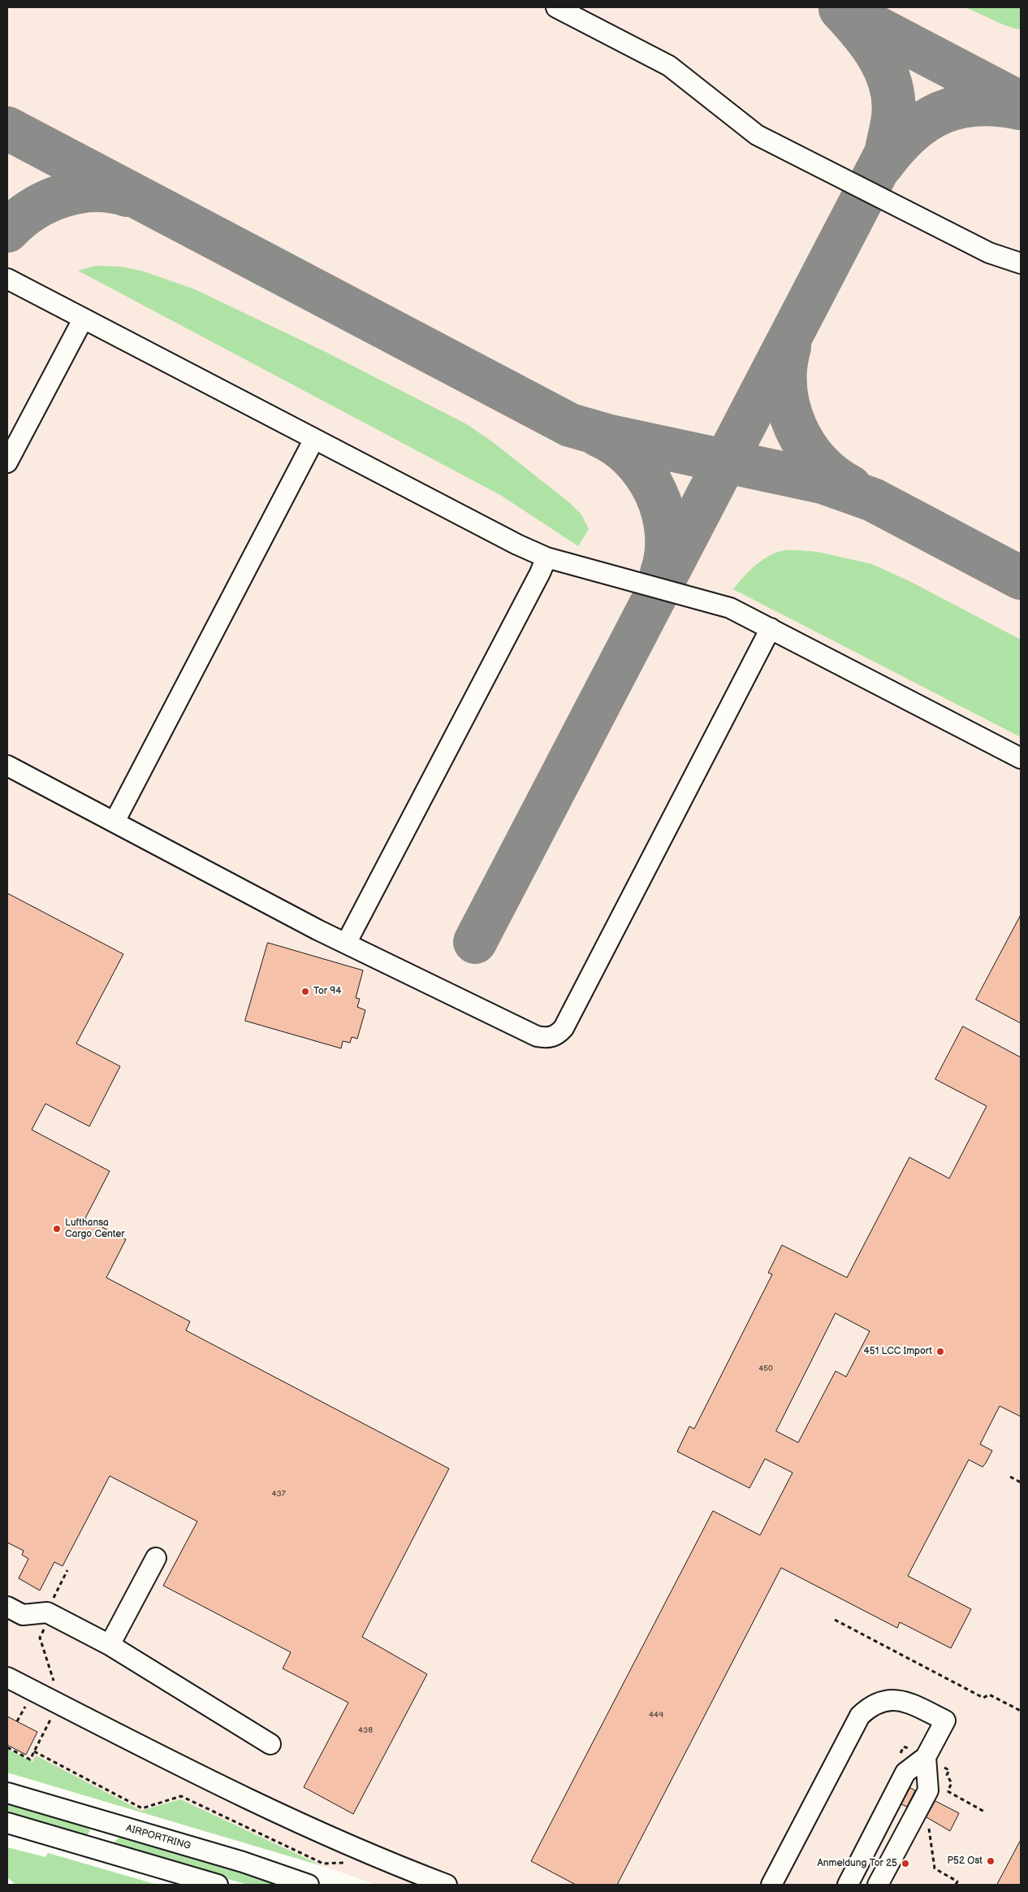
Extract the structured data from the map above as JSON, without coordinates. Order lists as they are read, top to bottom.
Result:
{
  "streets": {
    "street": ["AIRPORTRING"]
  },
  "places": [
    "Tor 94",
    "Lufthansa Cargo Center",
    "451 LCC Import",
    "P52 Ost",
    "Anmeldung Tor 25"
  ],
  "house_numbers": [
    "450",
    "437",
    "449",
    "438"
  ]
}
